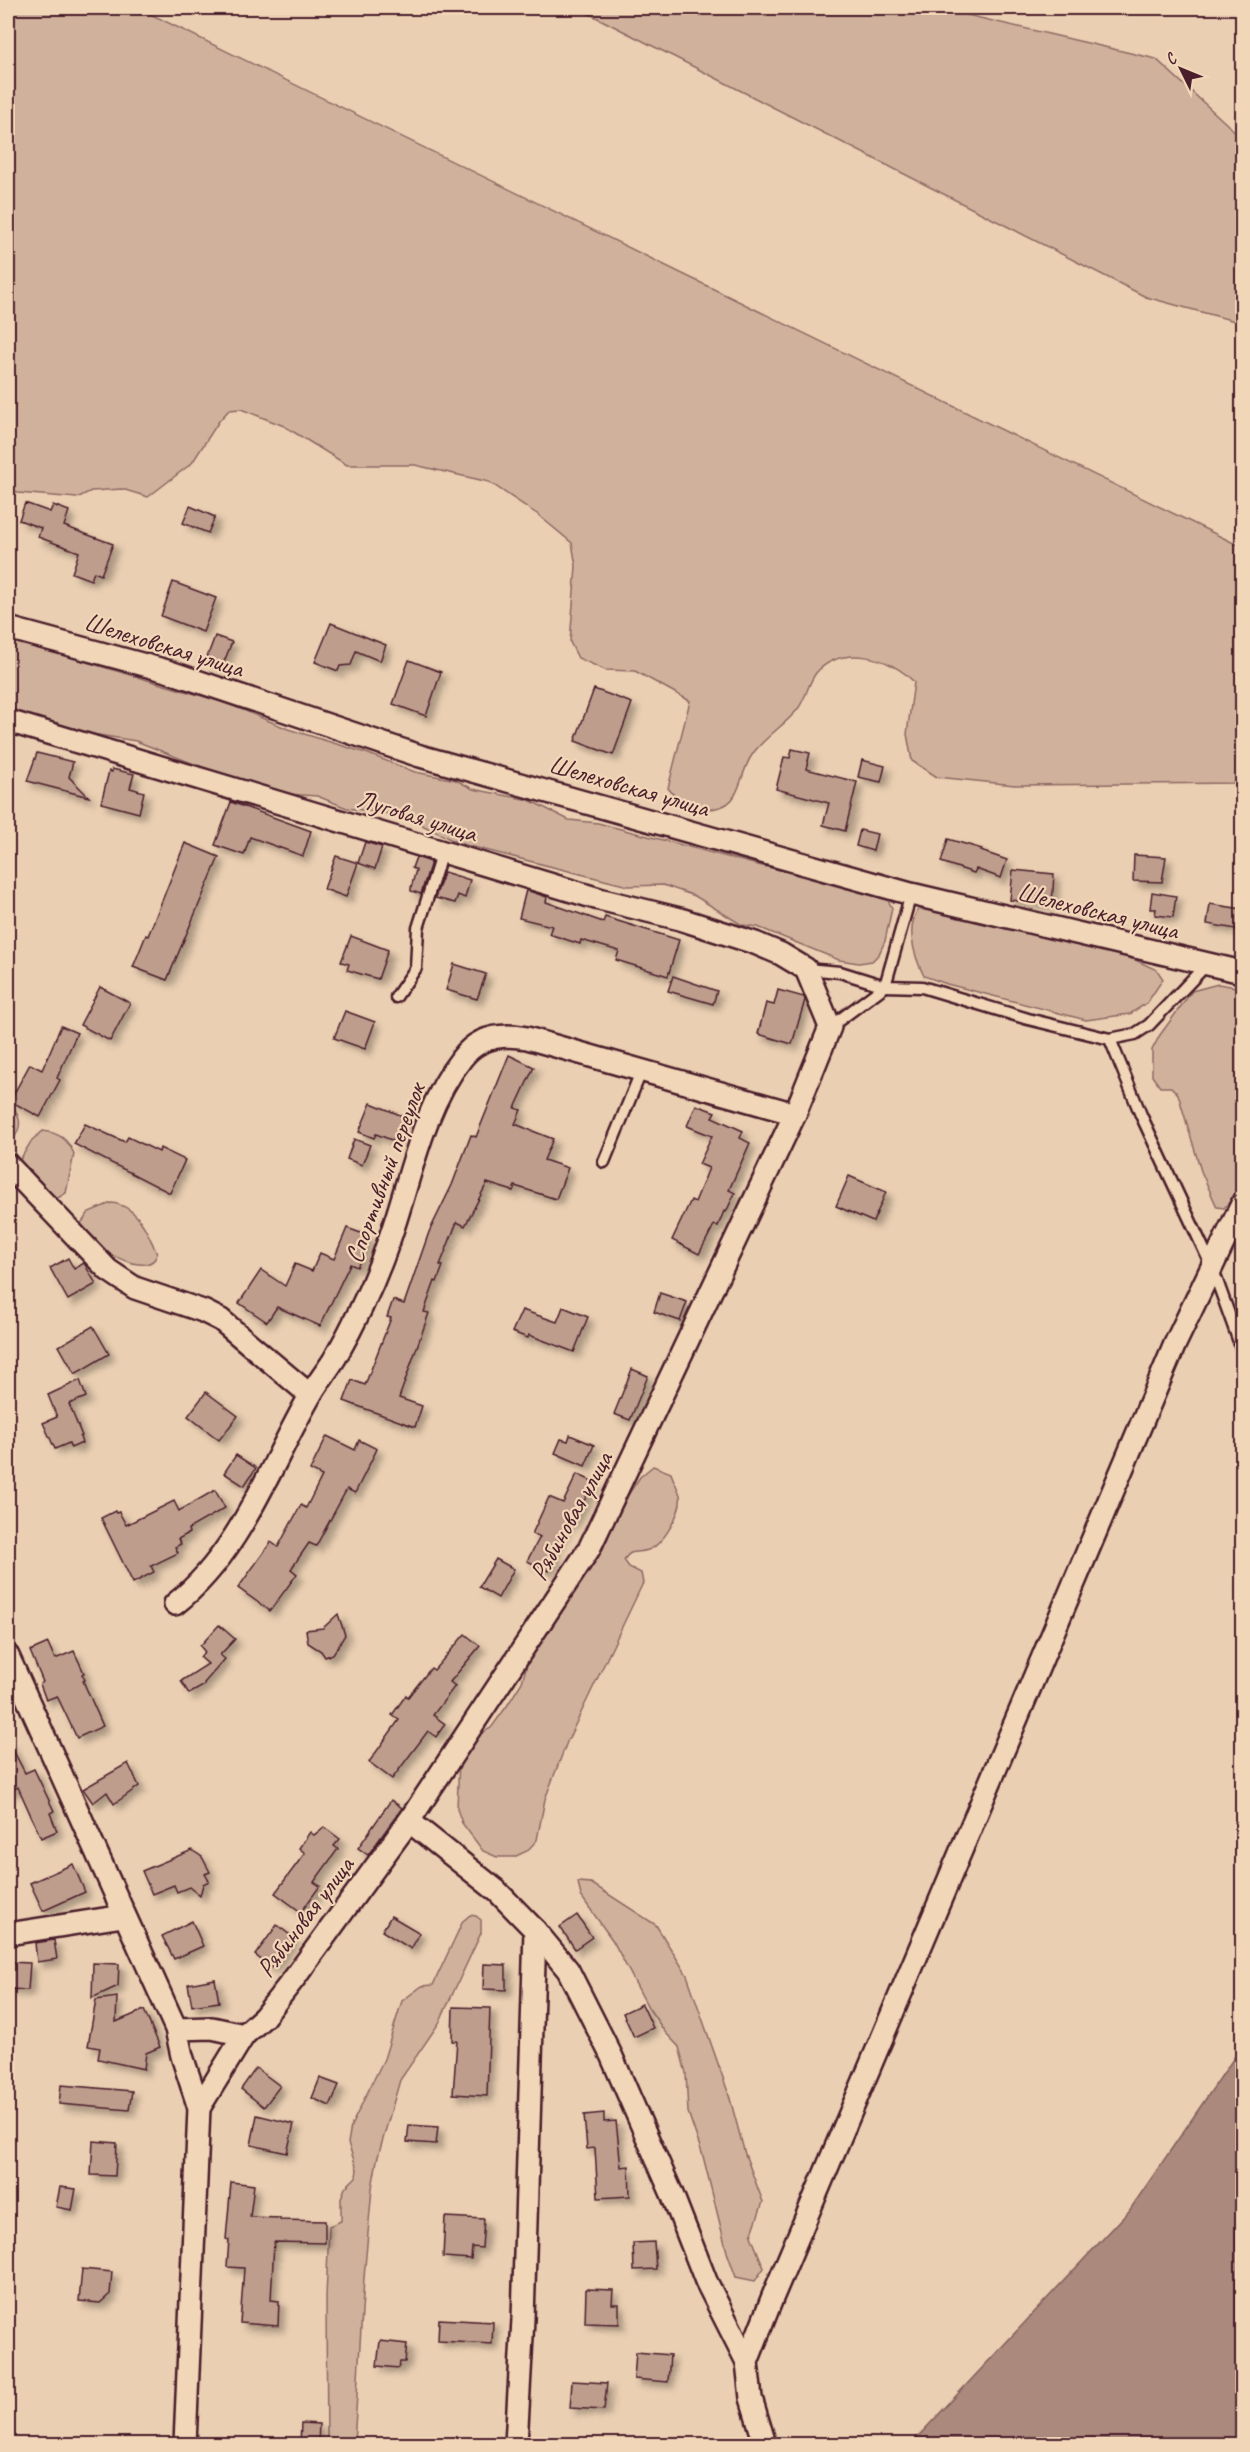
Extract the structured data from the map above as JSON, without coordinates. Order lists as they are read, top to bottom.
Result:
{
  "streets": {
    "street": [
      "Шелеховская улица",
      "Луговая улица",
      "Спортивный переулок",
      "Рябиновая улица"
    ]
  },
  "crossings": [
    ["Спортивный переулок", "Рябиновая улица"]
  ],
  "north": "top left"
}
